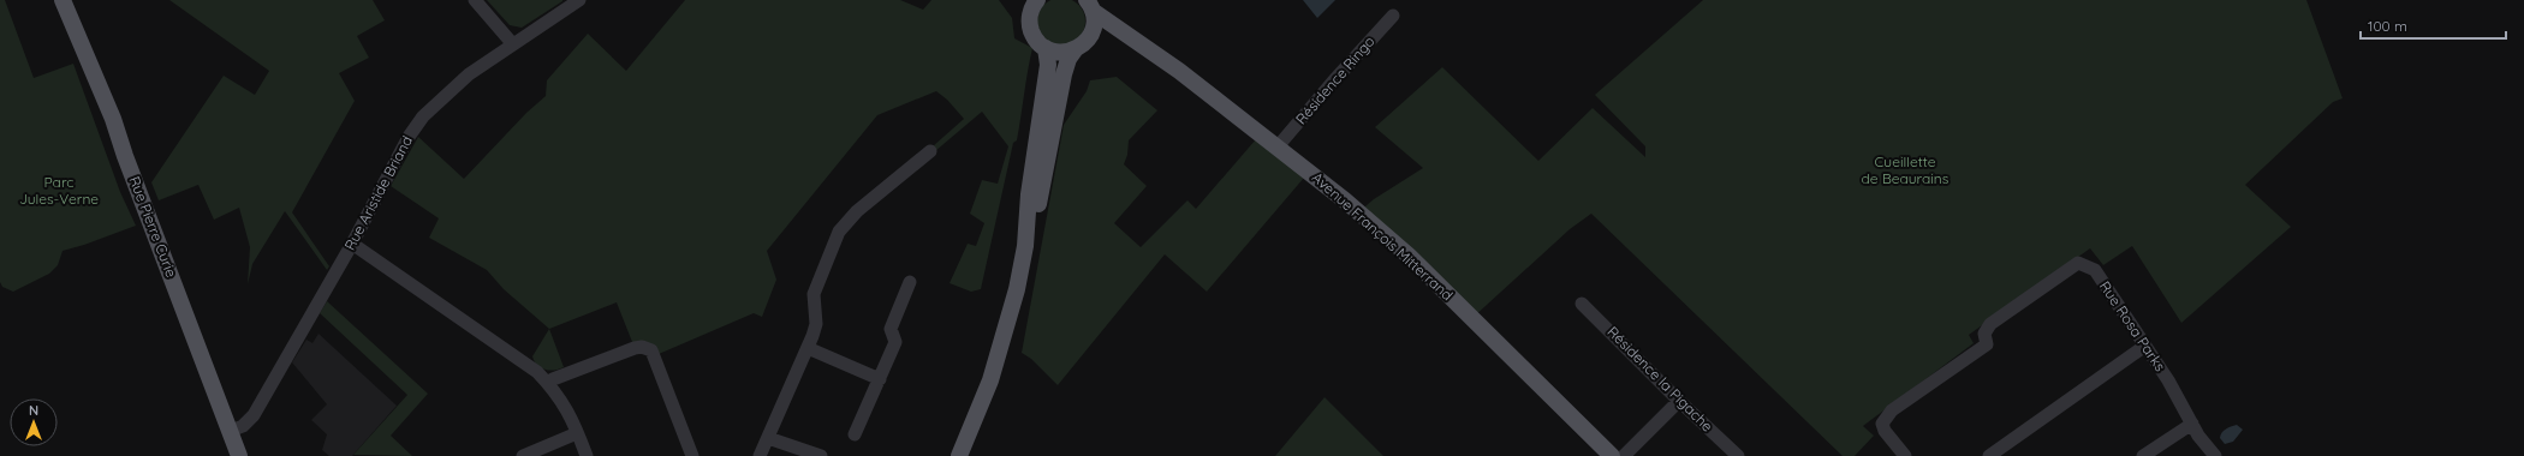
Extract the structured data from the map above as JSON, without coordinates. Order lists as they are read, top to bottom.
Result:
{
  "streets": {
    "main road": ["Rue Pierre Curie", "Avenue François Mitterrand"],
    "street": [
      "Résidence Ringo",
      "Rue Aristide Briand",
      "Rue Rosa Parks",
      "Résidence la Pigache"
    ]
  },
  "crossings": [
    ["Résidence Ringo", "Avenue François Mitterrand"],
    ["Rue Aristide Briand", "Rue Pierre Curie"]
  ],
  "parks": ["Cueillette de Beaurains", "Parc Jules-Verne"],
  "scale_bar": "100 m",
  "north": "top"
}
